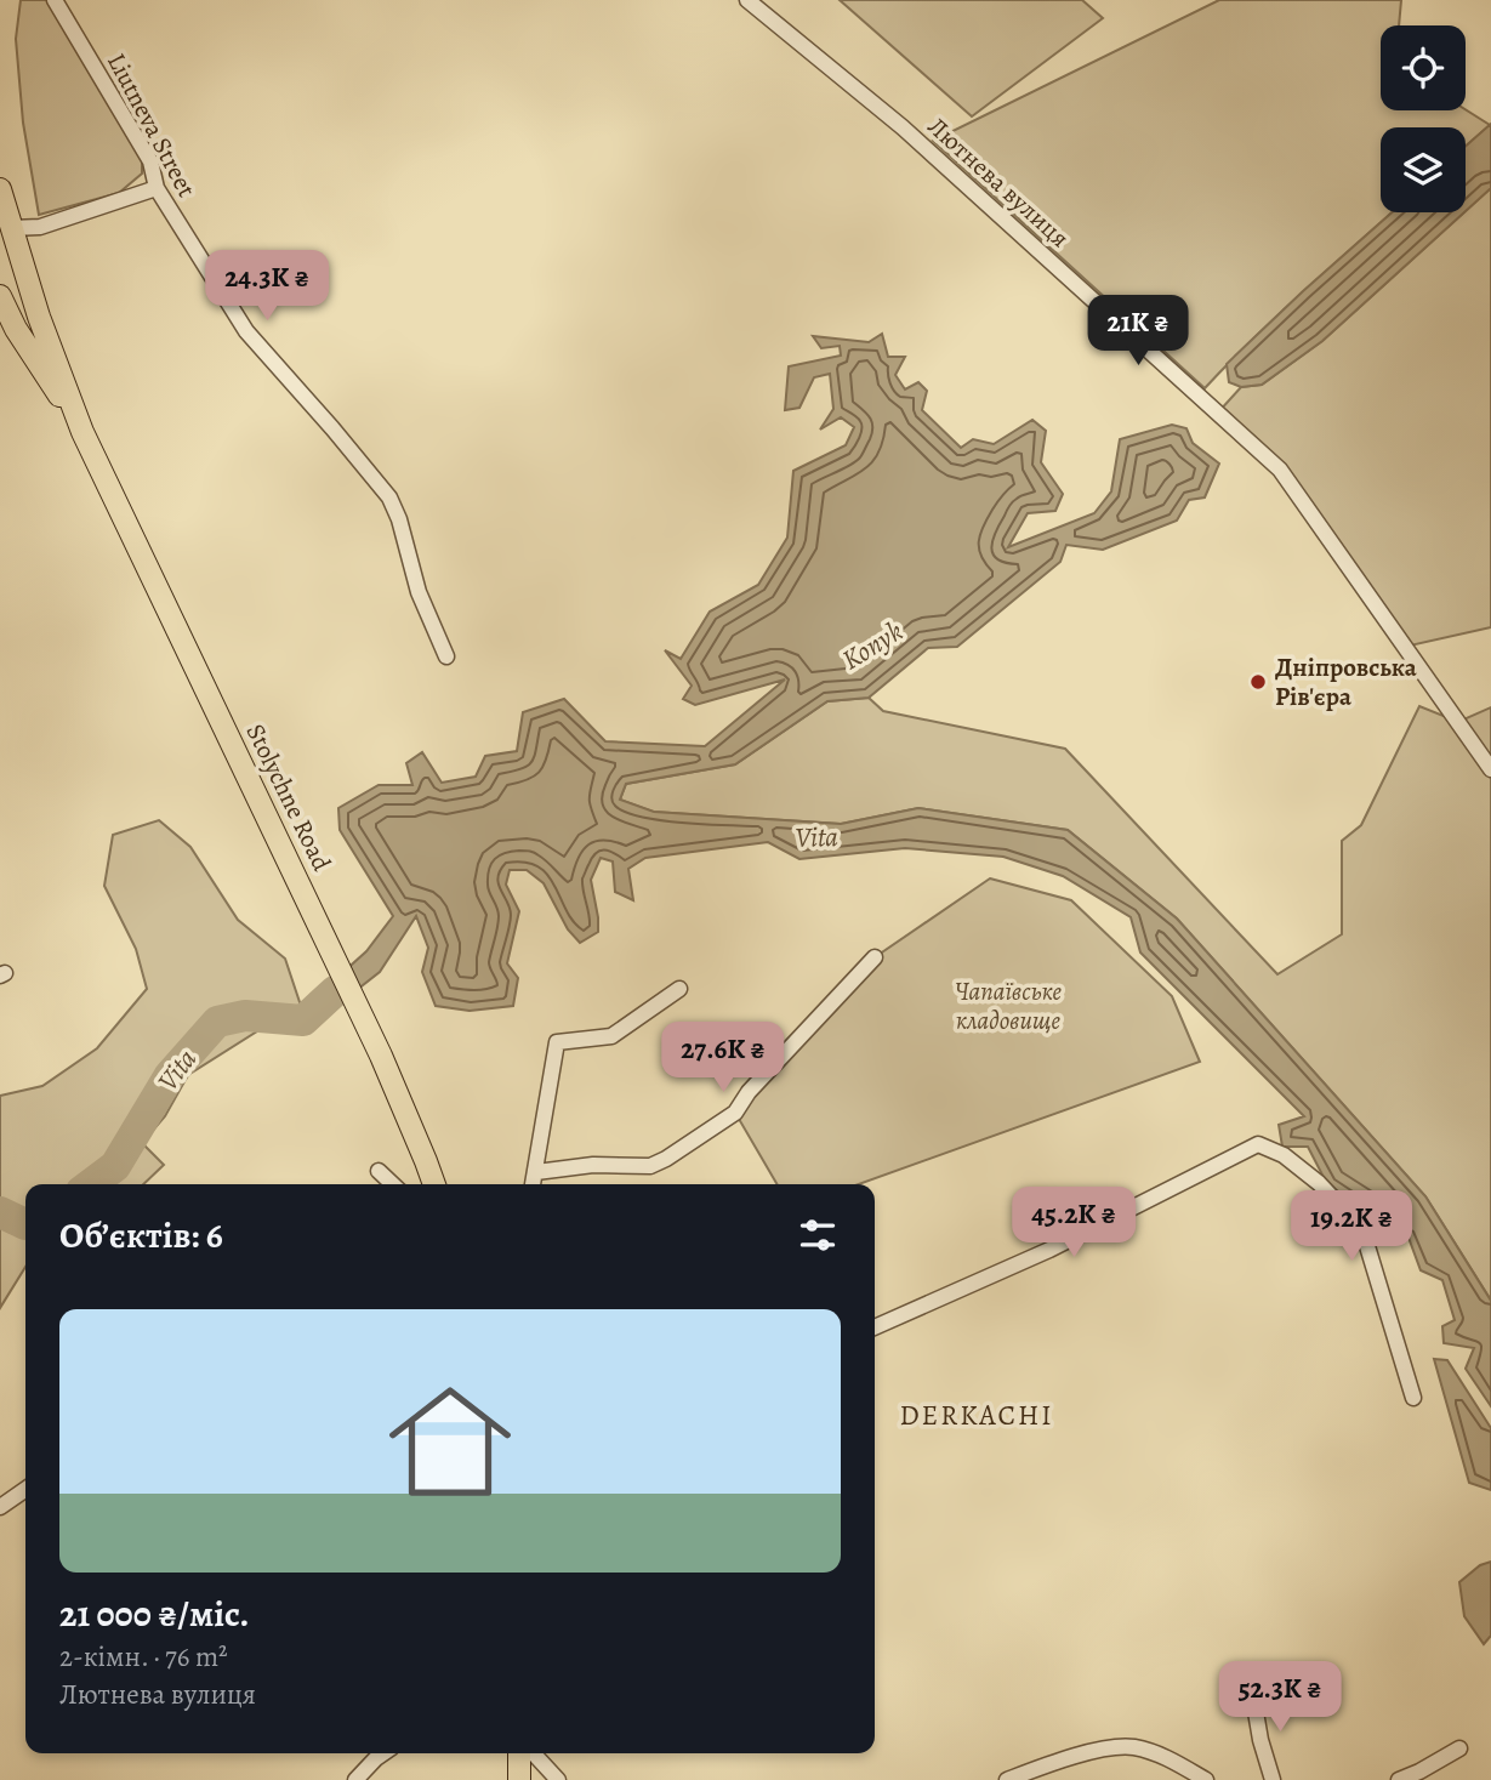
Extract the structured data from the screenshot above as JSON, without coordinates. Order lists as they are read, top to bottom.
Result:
{
  "streets": {
    "main road": ["Stolychne Road"],
    "street": ["Liutneva Street", "Лютнева вулиця"]
  },
  "districts": ["DERKACHI"],
  "water": ["Konyk", "Vita"],
  "parks": ["Чапаївське кладовище"],
  "places": ["Дніпровська Рів'єра"],
  "page": {
    "price": [
      "24.3K ₴",
      "21K ₴",
      "27.6K ₴",
      "45.2K ₴",
      "19.2K ₴",
      "52.3K ₴"
    ],
    "heading": "Об’єктів: 6",
    "list": [
      {
        "name": "21 000 ₴/міс.",
        "note": "2-кімн. · 76 m² · Лютнева вулиця"
      }
    ]
  }
}
